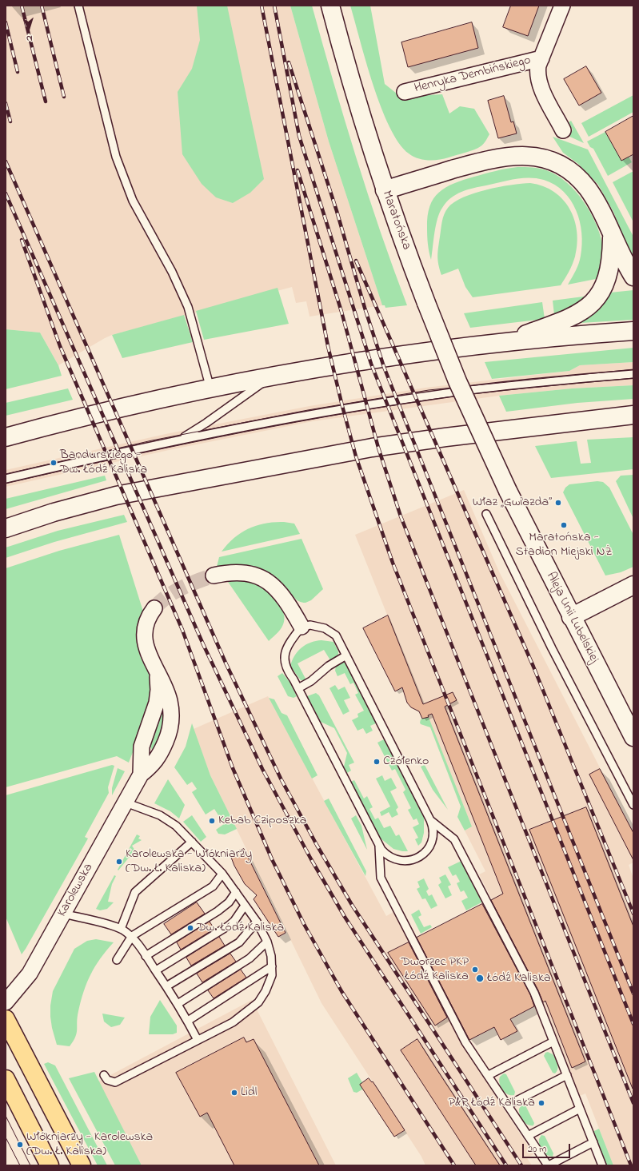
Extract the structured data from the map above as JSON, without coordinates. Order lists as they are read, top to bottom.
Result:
{
  "streets": {
    "main road": ["Maratońska", "Aleja Unii Lubelskiej"],
    "street": ["Henryka Dembińskiego", "Karolewska"]
  },
  "crossings": [
    ["Maratońska", "Aleja Unii Lubelskiej"]
  ],
  "places": [
    "Bandurskiego - Dw. Łódź Kaliska",
    "Właz „Gwiazda”",
    "Maratońska - Stadion Miejski NŻ",
    "Czółenko",
    "Kebab Cziposzka",
    "Karolewska - Włókniarzy (Dw. Ł. Kaliska)",
    "Dw. Łódź Kaliska",
    "Dworzec PKP Łódź Kaliska",
    "Łódź Kaliska",
    "Lidl",
    "P&R Łódź Kaliska",
    "Włókniarzy - Karolewska (Dw. Ł. Kaliska)"
  ],
  "scale_bar": "20 m",
  "north": "bottom"
}
